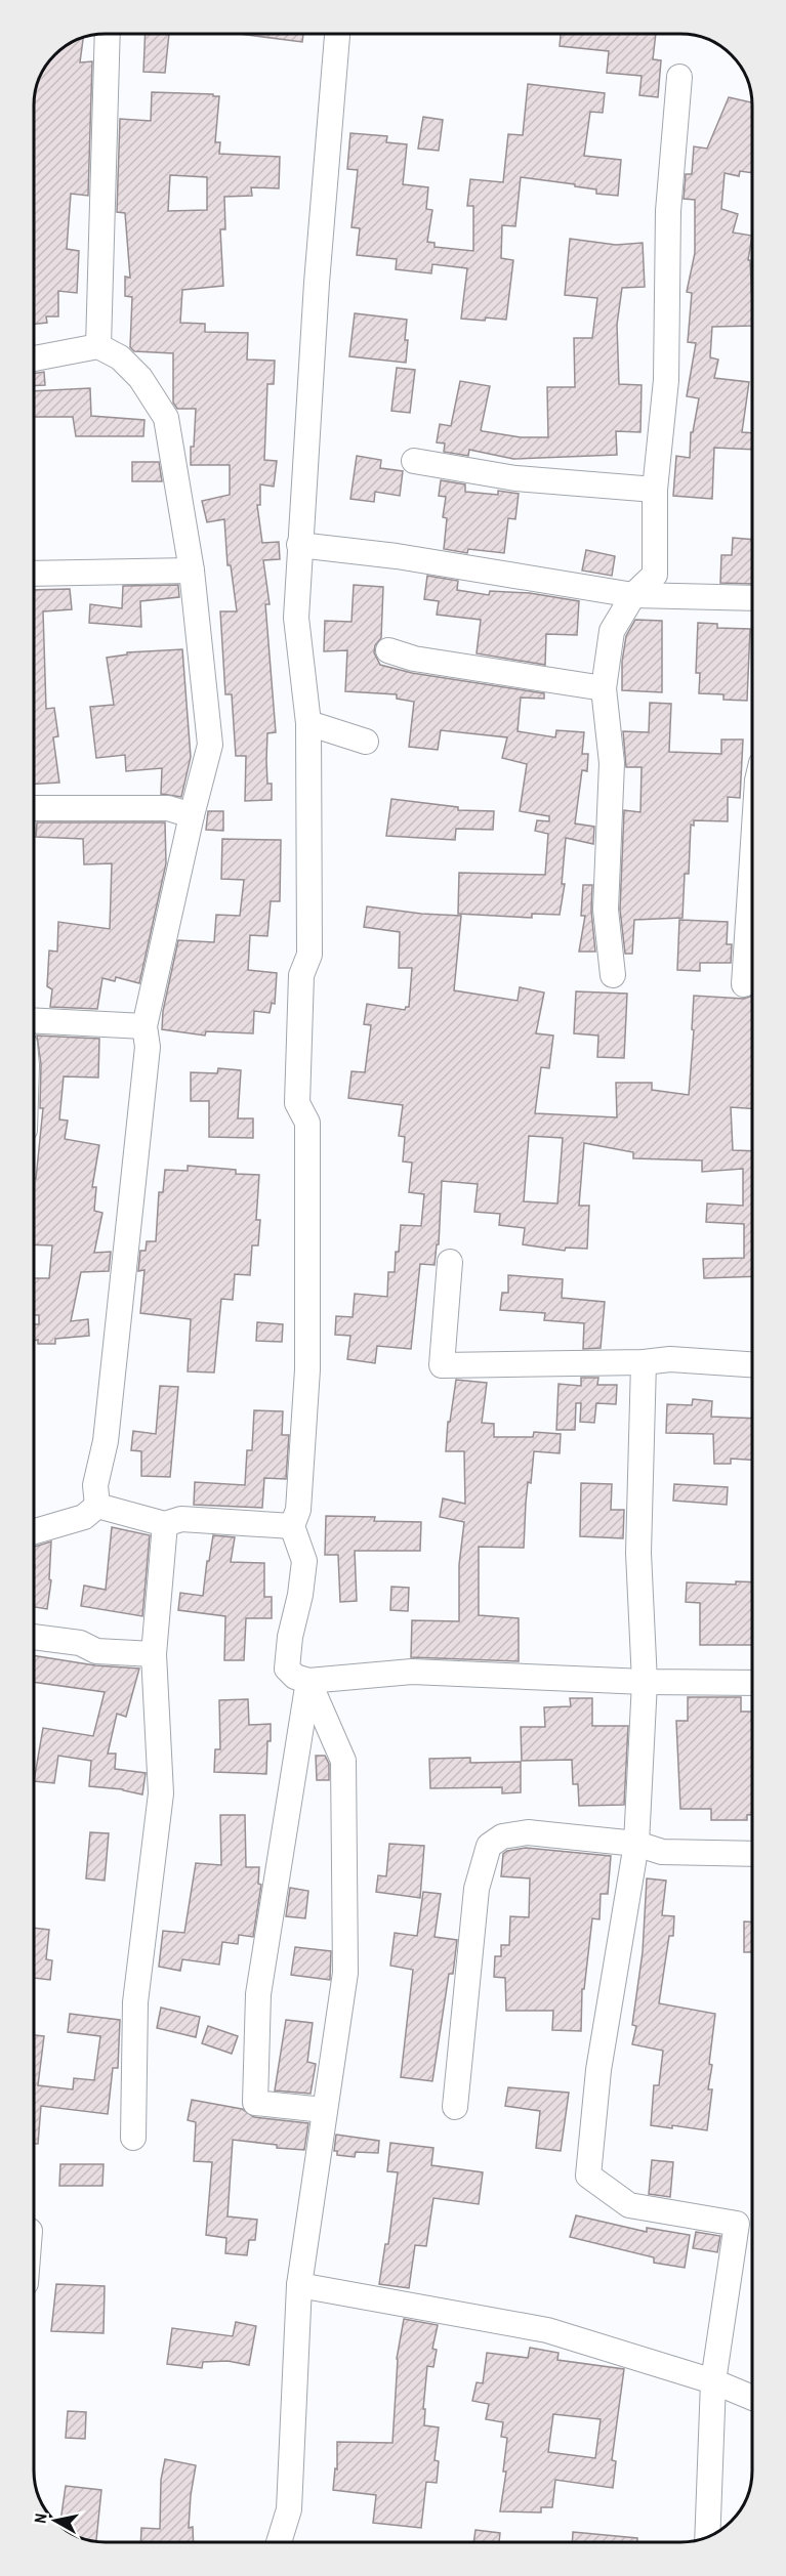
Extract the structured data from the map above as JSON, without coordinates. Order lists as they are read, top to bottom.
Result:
{
  "north": "left"
}
